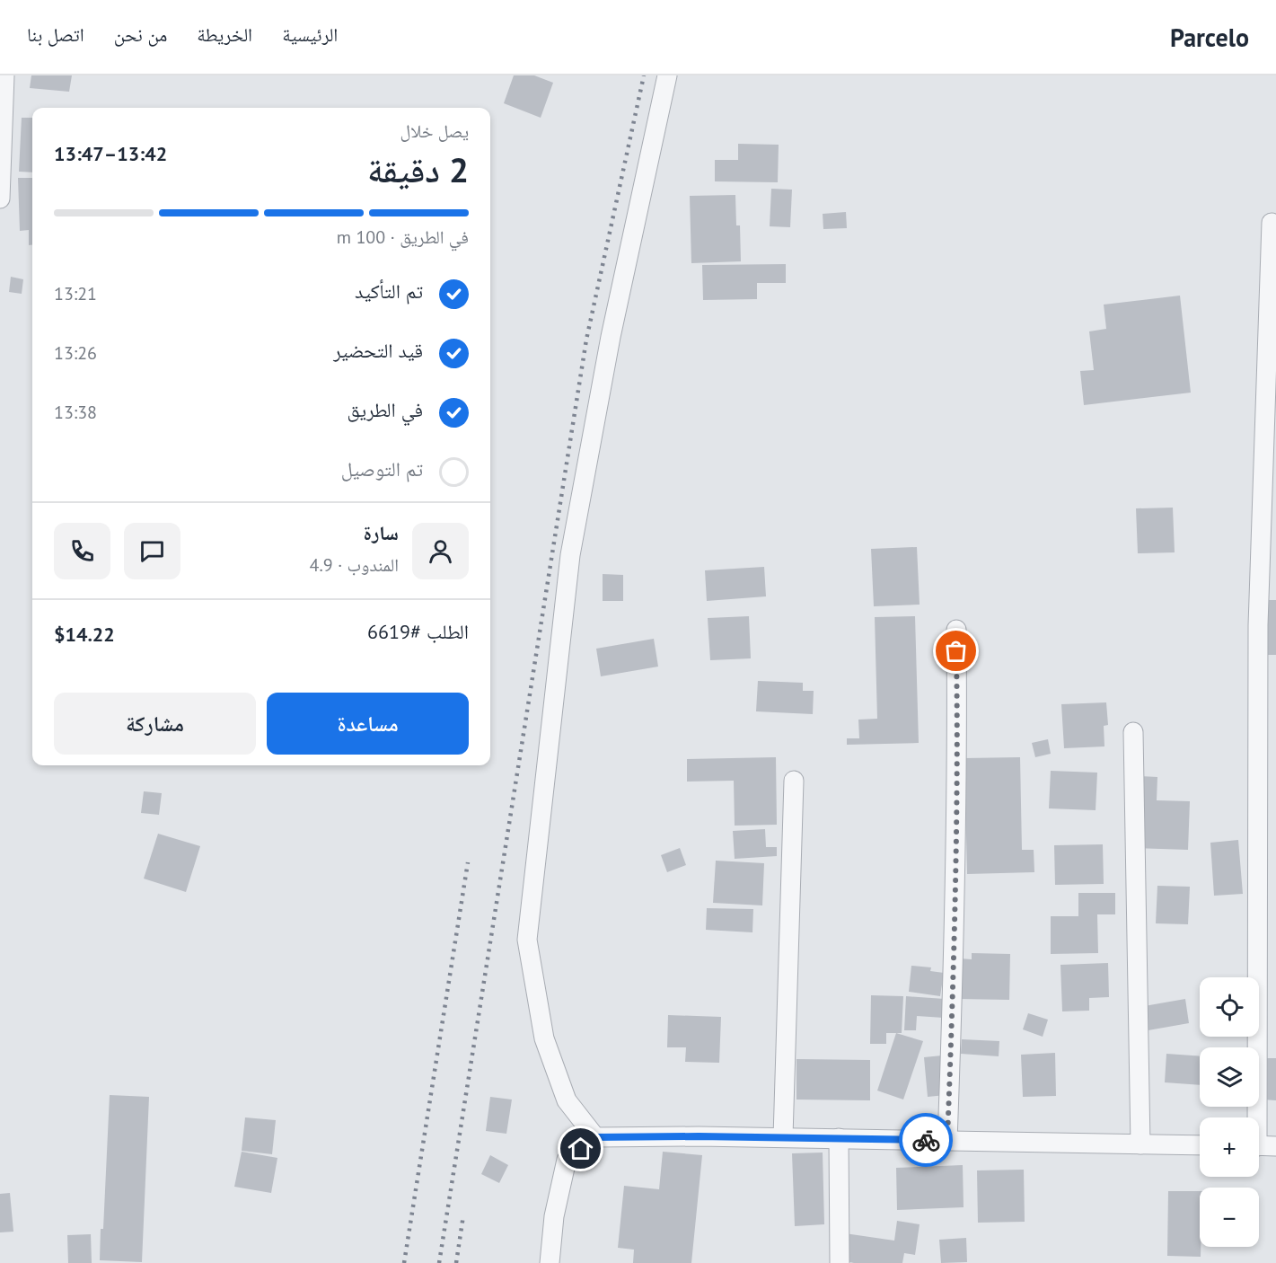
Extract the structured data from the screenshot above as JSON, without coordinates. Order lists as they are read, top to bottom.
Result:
{
  "page": {
    "header": "Parcelo",
    "nav": [
      "الرئيسية",
      "الخريطة",
      "من نحن",
      "اتصل بنا"
    ],
    "heading": ["2 دقيقة", "يصل خلال", "13:42–13:47"],
    "panel": [
      "سارة",
      "المندوب · 4.9",
      "الطلب #6619",
      "$14.22"
    ],
    "bar": "في الطريق · 100 m",
    "list": [
      ["تم التأكيد", "13:21"],
      ["قيد التحضير", "13:26"],
      ["في الطريق", "13:38"],
      "تم التوصيل"
    ],
    "buttons": ["مساعدة", "مشاركة"],
    "map_buttons": ["+", "−"]
  }
}
